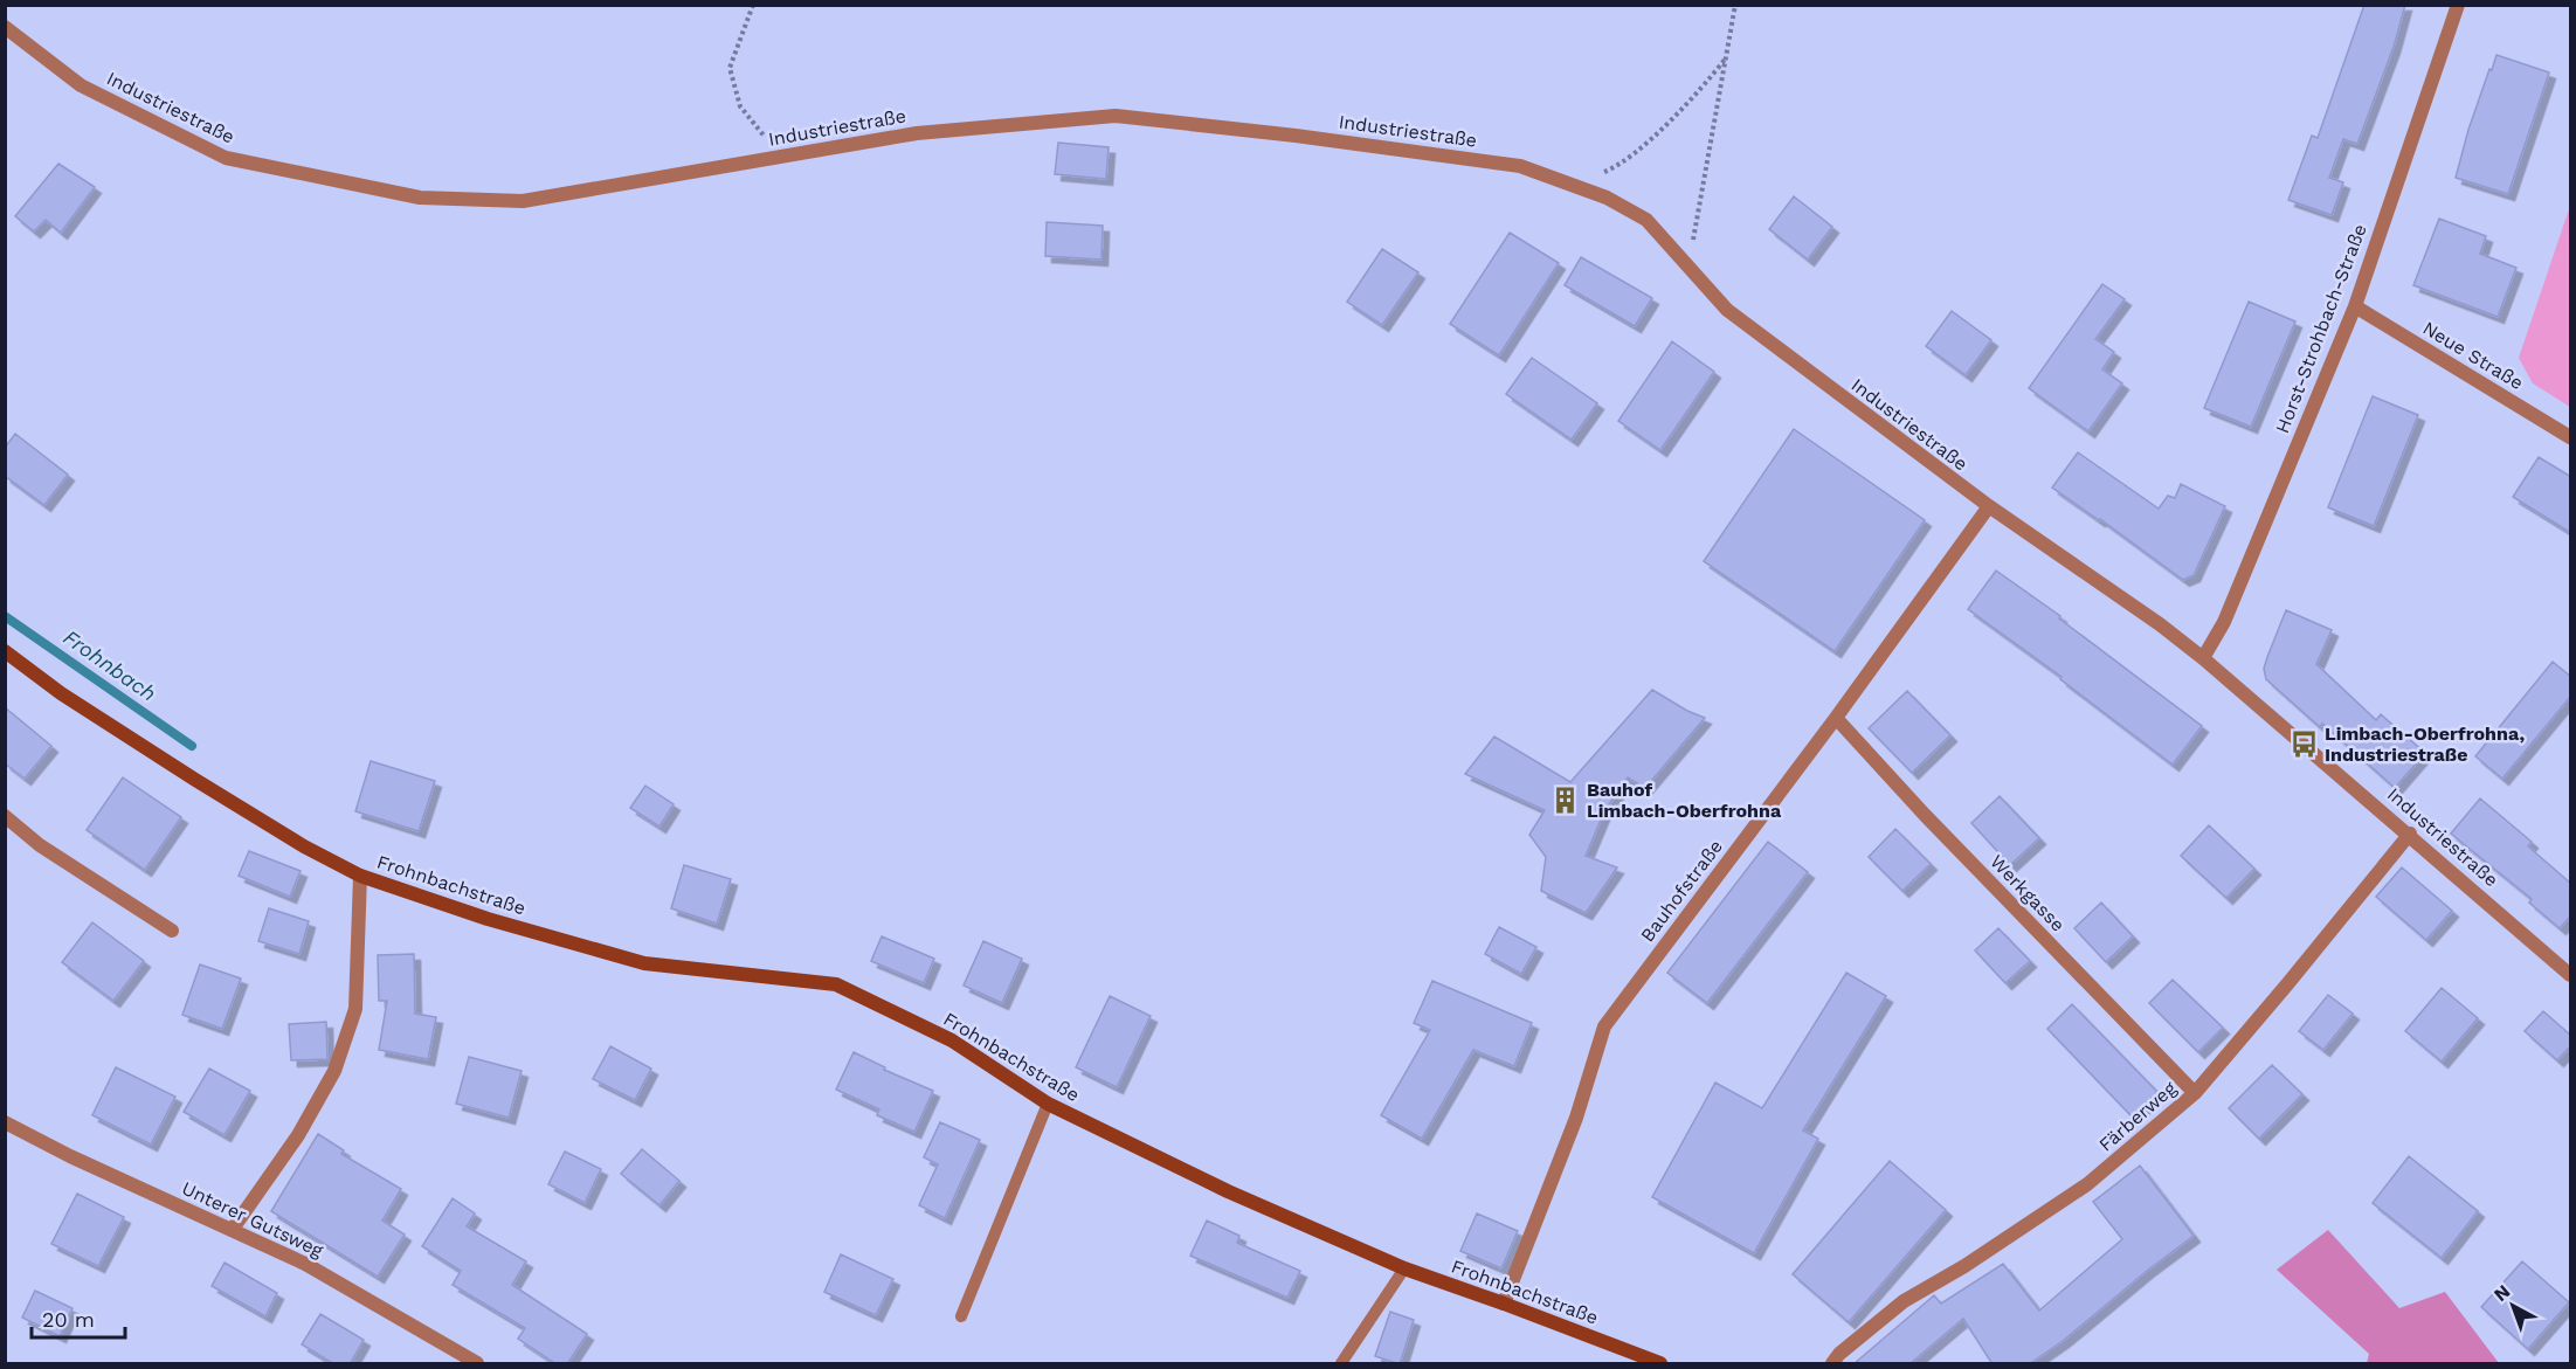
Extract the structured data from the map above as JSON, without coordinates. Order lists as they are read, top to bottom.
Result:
{
  "streets": {
    "street": [
      "Industriestraße",
      "Horst-Strohbach-Straße",
      "Neue Straße",
      "Frohnbachstraße",
      "Bauhofstraße",
      "Werkgasse",
      "Färberweg",
      "Unterer Gutsweg"
    ]
  },
  "crossings": [
    ["Industriestraße", "Horst-Strohbach-Straße"],
    ["Industriestraße", "Bauhofstraße"],
    ["Industriestraße", "Färberweg"],
    ["Horst-Strohbach-Straße", "Neue Straße"],
    ["Frohnbachstraße", "Bauhofstraße"],
    ["Frohnbachstraße", "Unterer Gutsweg"],
    ["Bauhofstraße", "Werkgasse"],
    ["Werkgasse", "Färberweg"]
  ],
  "water": ["Frohnbach"],
  "places": {
    "bus stop": ["Limbach-Oberfrohna, Industriestraße"],
    "building": ["Bauhof Limbach-Oberfrohna"]
  },
  "scale_bar": "20 m",
  "north": "top left"
}
